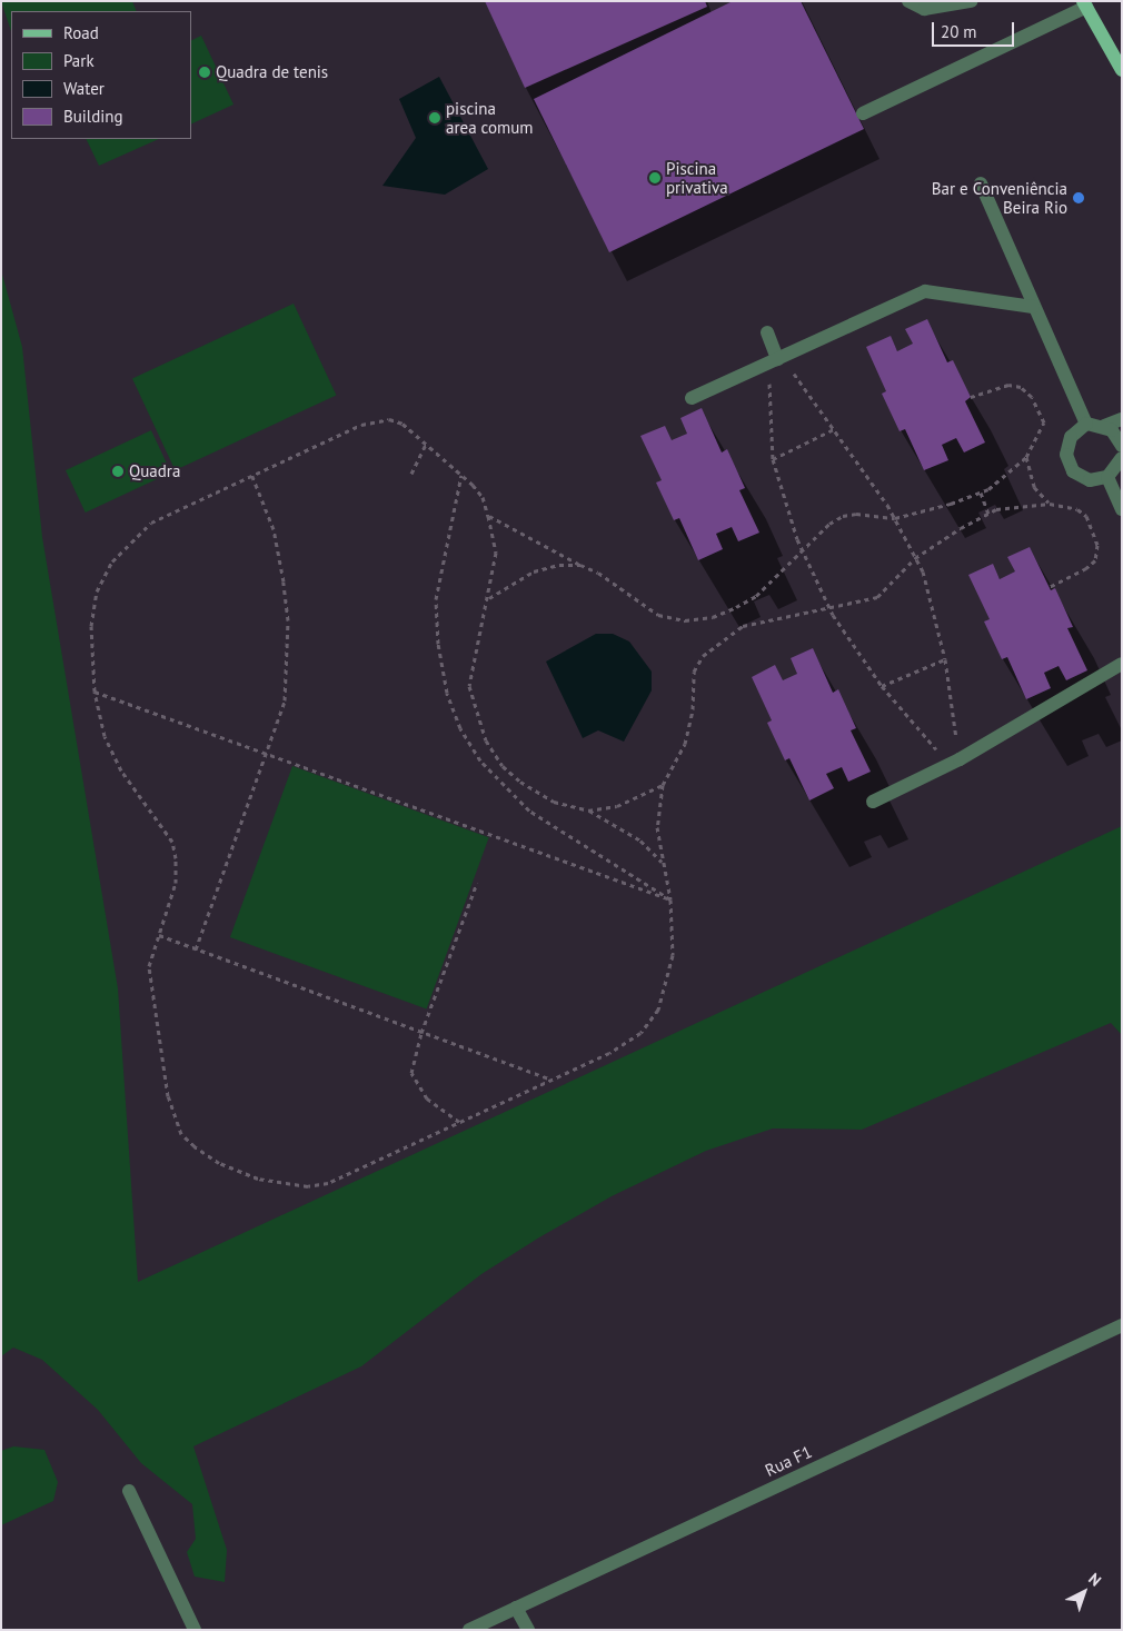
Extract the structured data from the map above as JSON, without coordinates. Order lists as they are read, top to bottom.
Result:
{
  "streets": {
    "street": ["Rua F1"]
  },
  "places": [
    "Quadra de tenis",
    "piscina area comum",
    "Piscina privativa",
    "Bar e Conveniência Beira Rio",
    "Quadra"
  ],
  "legend": [
    "Road",
    "Park",
    "Water",
    "Building"
  ],
  "scale_bar": "20 m",
  "north": "top right"
}
